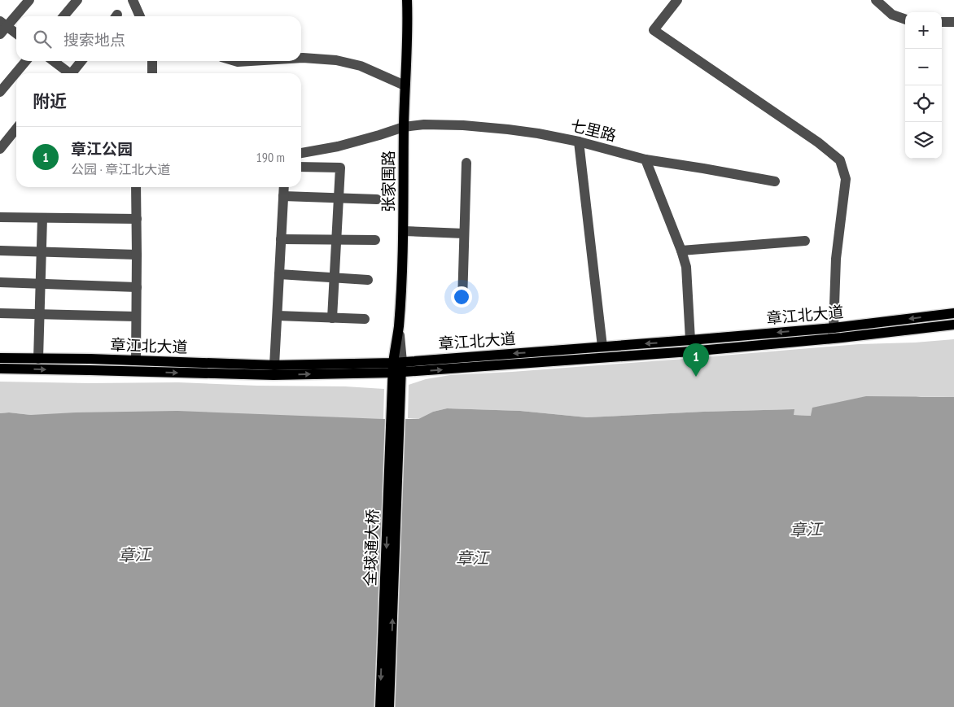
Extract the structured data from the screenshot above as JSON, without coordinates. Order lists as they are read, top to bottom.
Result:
{
  "streets": {
    "main road": ["张家围路", "章江北大道", "全球通大桥"],
    "street": ["七里路"]
  },
  "crossings": [
    ["七里路", "张家围路"],
    ["张家围路", "章江北大道"],
    ["张家围路", "全球通大桥"]
  ],
  "water": ["章江"],
  "page": {
    "map_buttons": ["+", "−"],
    "search": "搜索地点",
    "heading": "附近",
    "list": [
      {
        "mark": "1",
        "name": "章江公园",
        "note": "公园 · 章江北大道",
        "value": "190 m"
      }
    ],
    "pins": "1"
  }
}
